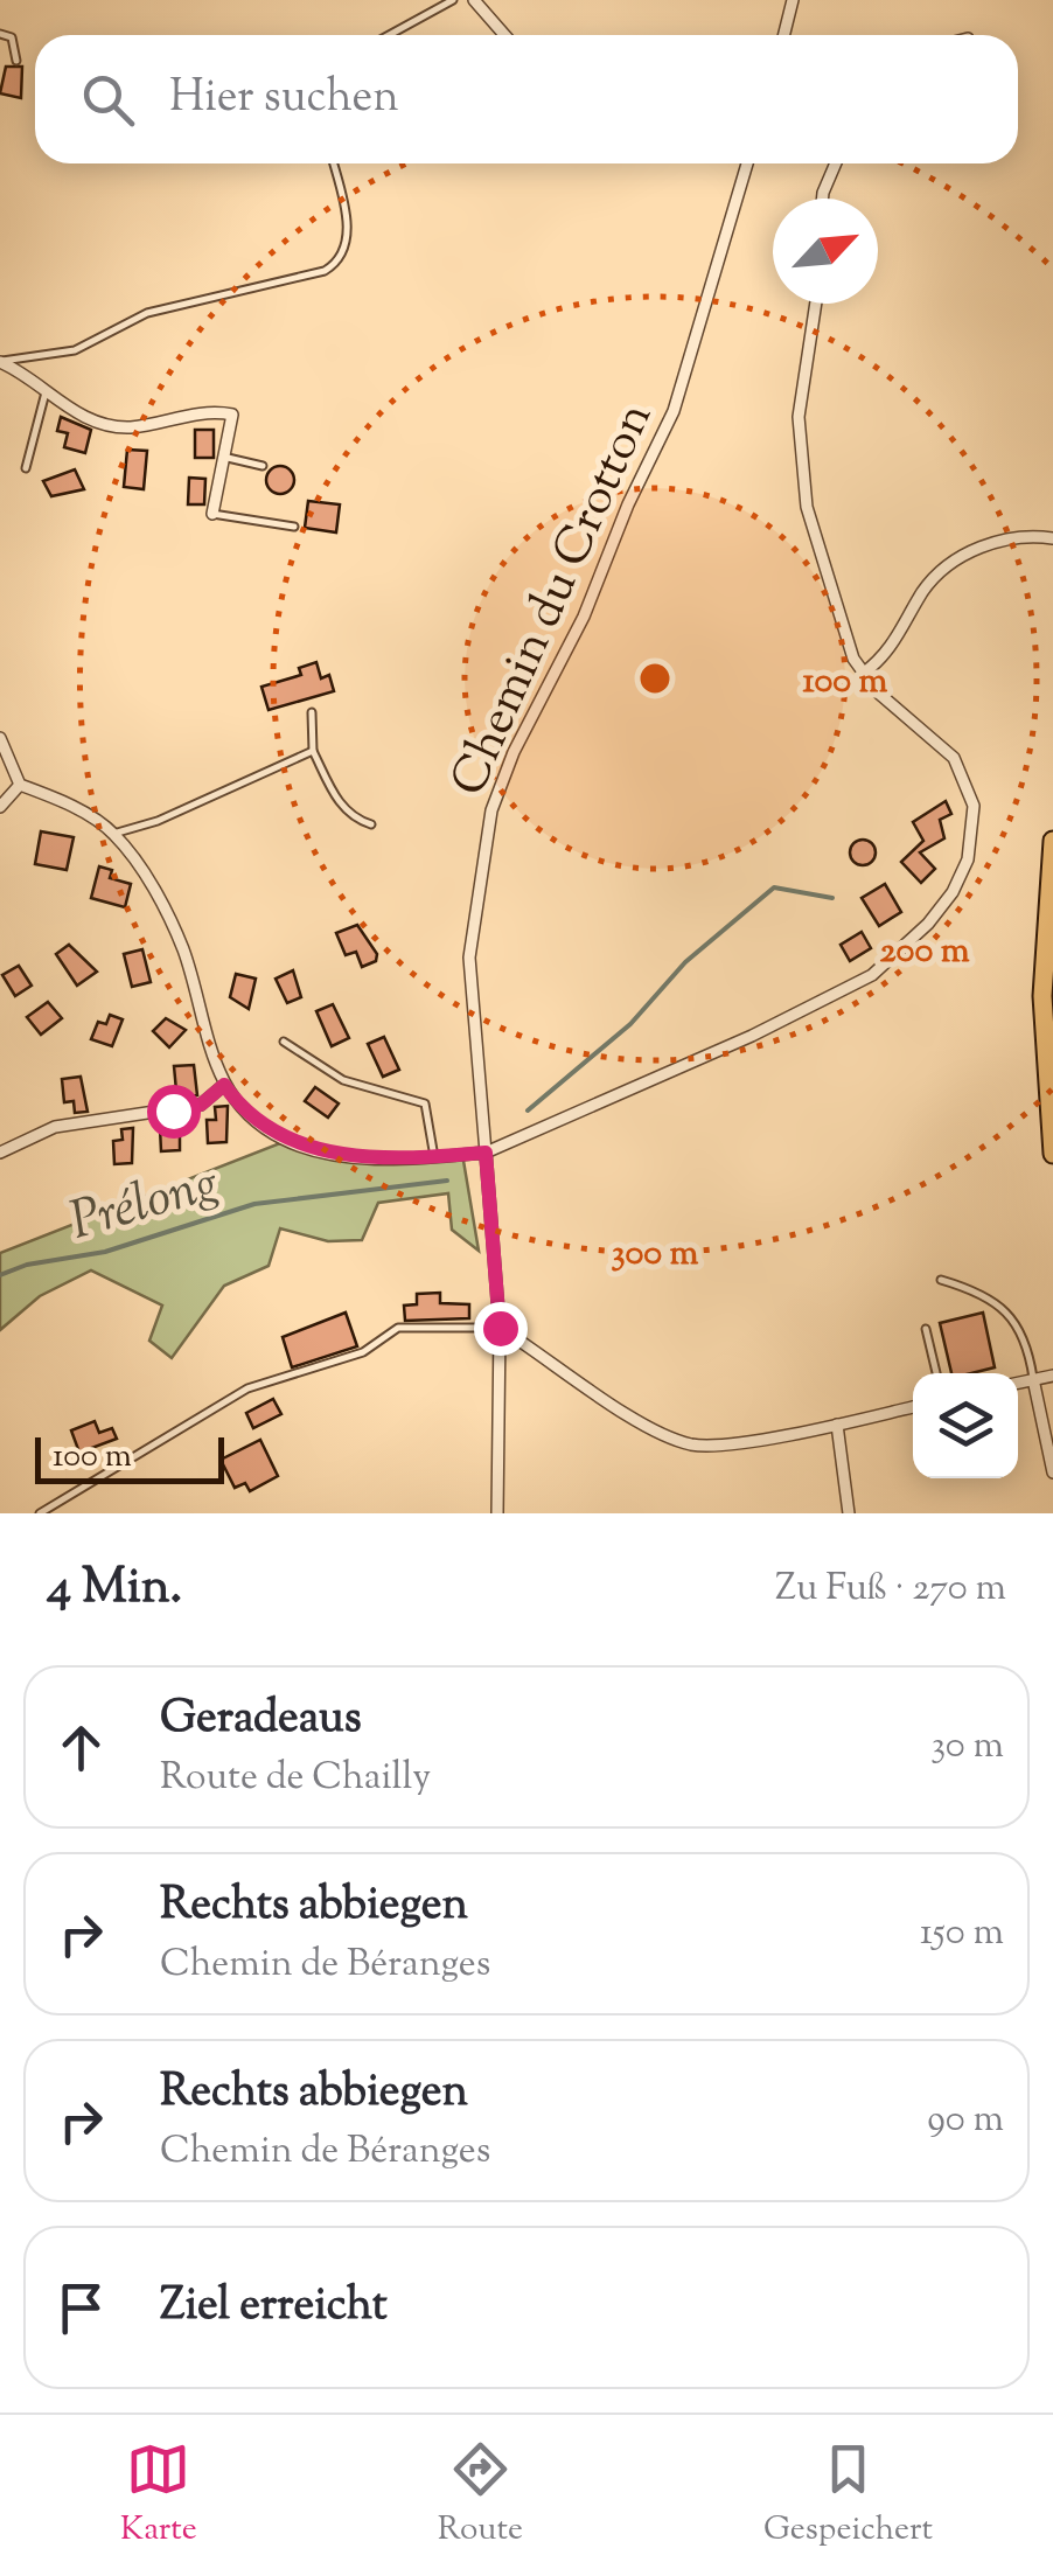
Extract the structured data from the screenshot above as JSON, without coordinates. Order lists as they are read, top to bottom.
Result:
{
  "streets": {
    "street": ["Chemin du Crotton"]
  },
  "water": ["Prélong"],
  "scale_bar": "100 m",
  "north": "top right",
  "page": {
    "search": "Hier suchen",
    "scale": "100 m",
    "heading": ["4 Min.", "Zu Fuß · 270 m"],
    "list": [
      ["Geradeaus", "Route de Chailly", "30 m"],
      ["Rechts abbiegen", "Chemin de Béranges", "150 m"],
      ["Rechts abbiegen", "Chemin de Béranges", "90 m"],
      "Ziel erreicht"
    ],
    "nav": ["Karte", "Route", "Gespeichert"]
  },
  "rings": ["100 m", "200 m", "300 m"]
}
